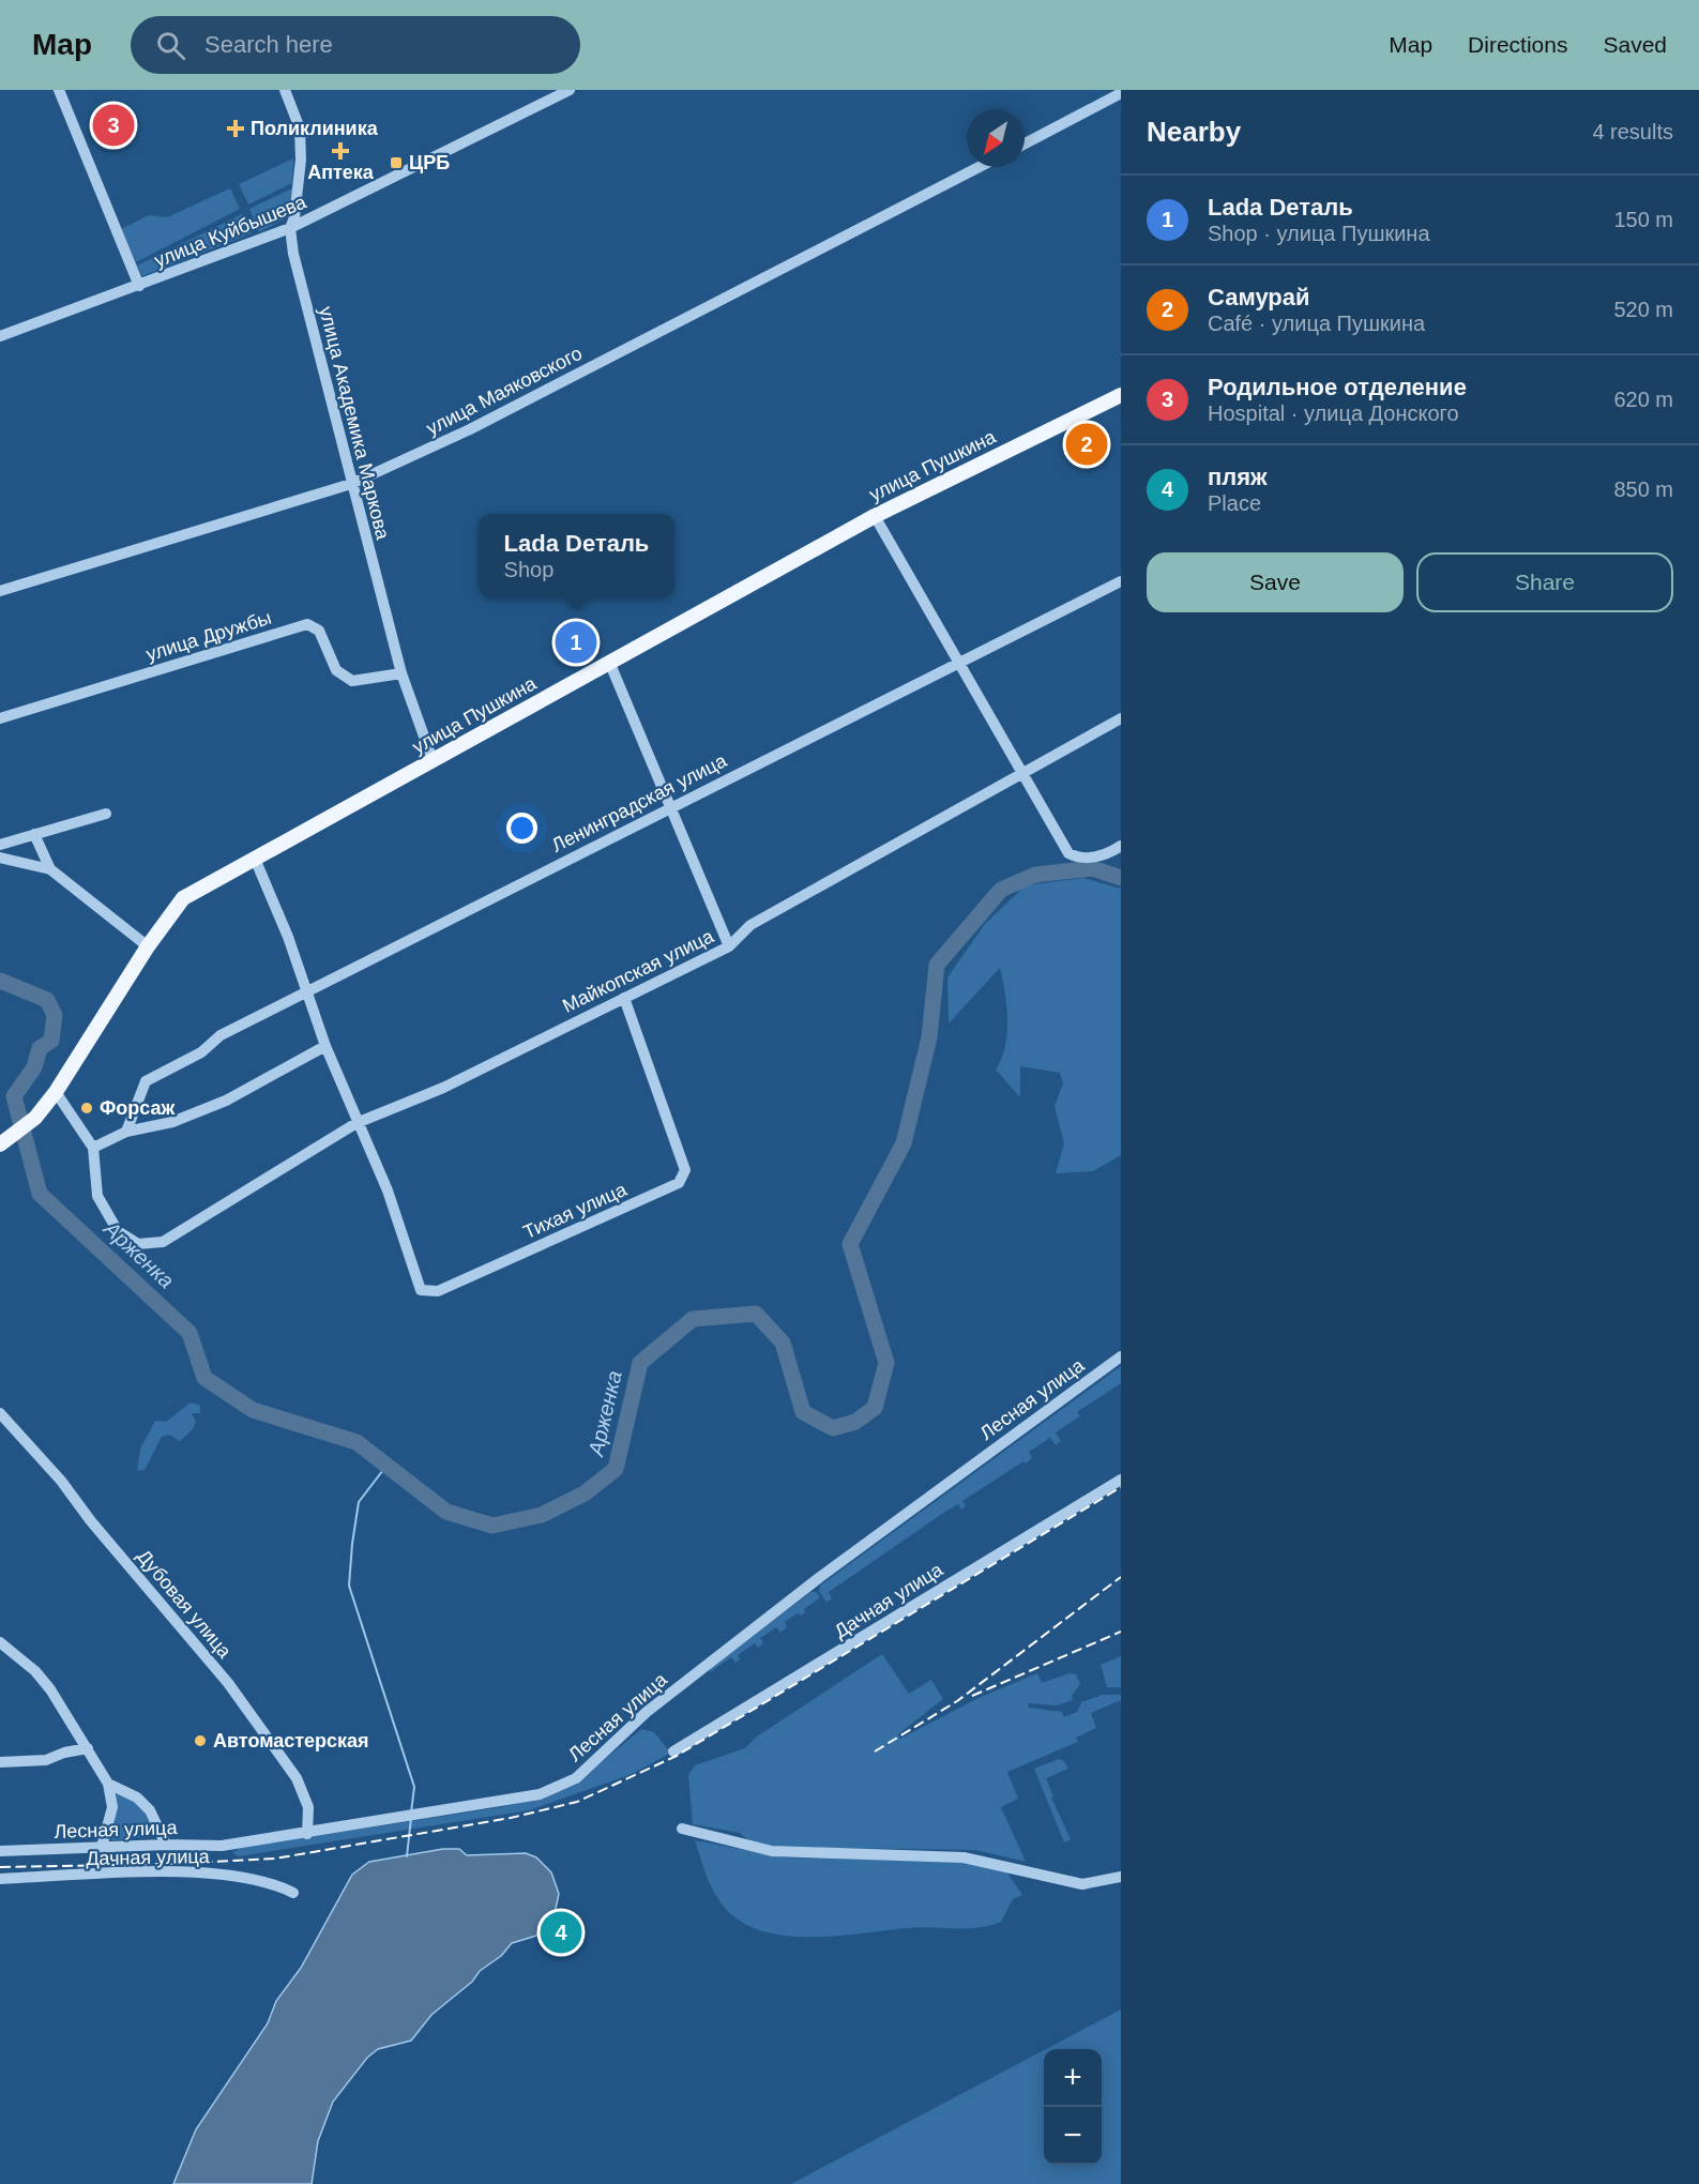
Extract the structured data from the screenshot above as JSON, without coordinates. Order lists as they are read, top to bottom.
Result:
{
  "streets": {
    "main road": ["улица Пушкина"],
    "street": [
      "улица Куйбышева",
      "улица Маяковского",
      "улица Академика Маркова",
      "улица Дружбы",
      "Ленинградская улица",
      "Майкопская улица",
      "Тихая улица",
      "Лесная улица",
      "Дачная улица",
      "Дубовая улица"
    ]
  },
  "crossings": [
    ["улица Куйбышева", "улица Академика Маркова"],
    ["улица Маяковского", "улица Академика Маркова"],
    ["улица Академика Маркова", "улица Пушкина"],
    ["улица Академика Маркова", "улица Дружбы"],
    ["Майкопская улица", "Тихая улица"],
    ["Лесная улица", "Дубовая улица"]
  ],
  "water": ["Арженка"],
  "places": {
    "health": ["Поликлиника", "Аптека"],
    "transit": ["ЦРБ"],
    "other": ["Форсаж", "Автомастерская"]
  },
  "north": "bottom left",
  "page": {
    "header": "Map",
    "search": "Search here",
    "nav": ["Map", "Directions", "Saved"],
    "heading": ["Nearby", "4 results"],
    "pins": [
      "3",
      "2",
      "1",
      "4"
    ],
    "list": [
      {
        "mark": "1",
        "name": "Lada Dеталь",
        "note": "Shop · улица Пушкина",
        "value": "150 m"
      },
      {
        "mark": "2",
        "name": "Самурай",
        "note": "Café · улица Пушкина",
        "value": "520 m"
      },
      {
        "mark": "3",
        "name": "Родильное отделение",
        "note": "Hospital · улица Донского",
        "value": "620 m"
      },
      {
        "mark": "4",
        "name": "пляж",
        "note": "Place",
        "value": "850 m"
      }
    ],
    "popup": ["Lada Dеталь", "Shop"],
    "buttons": ["Save", "Share"],
    "map_buttons": ["+", "−"]
  }
}
